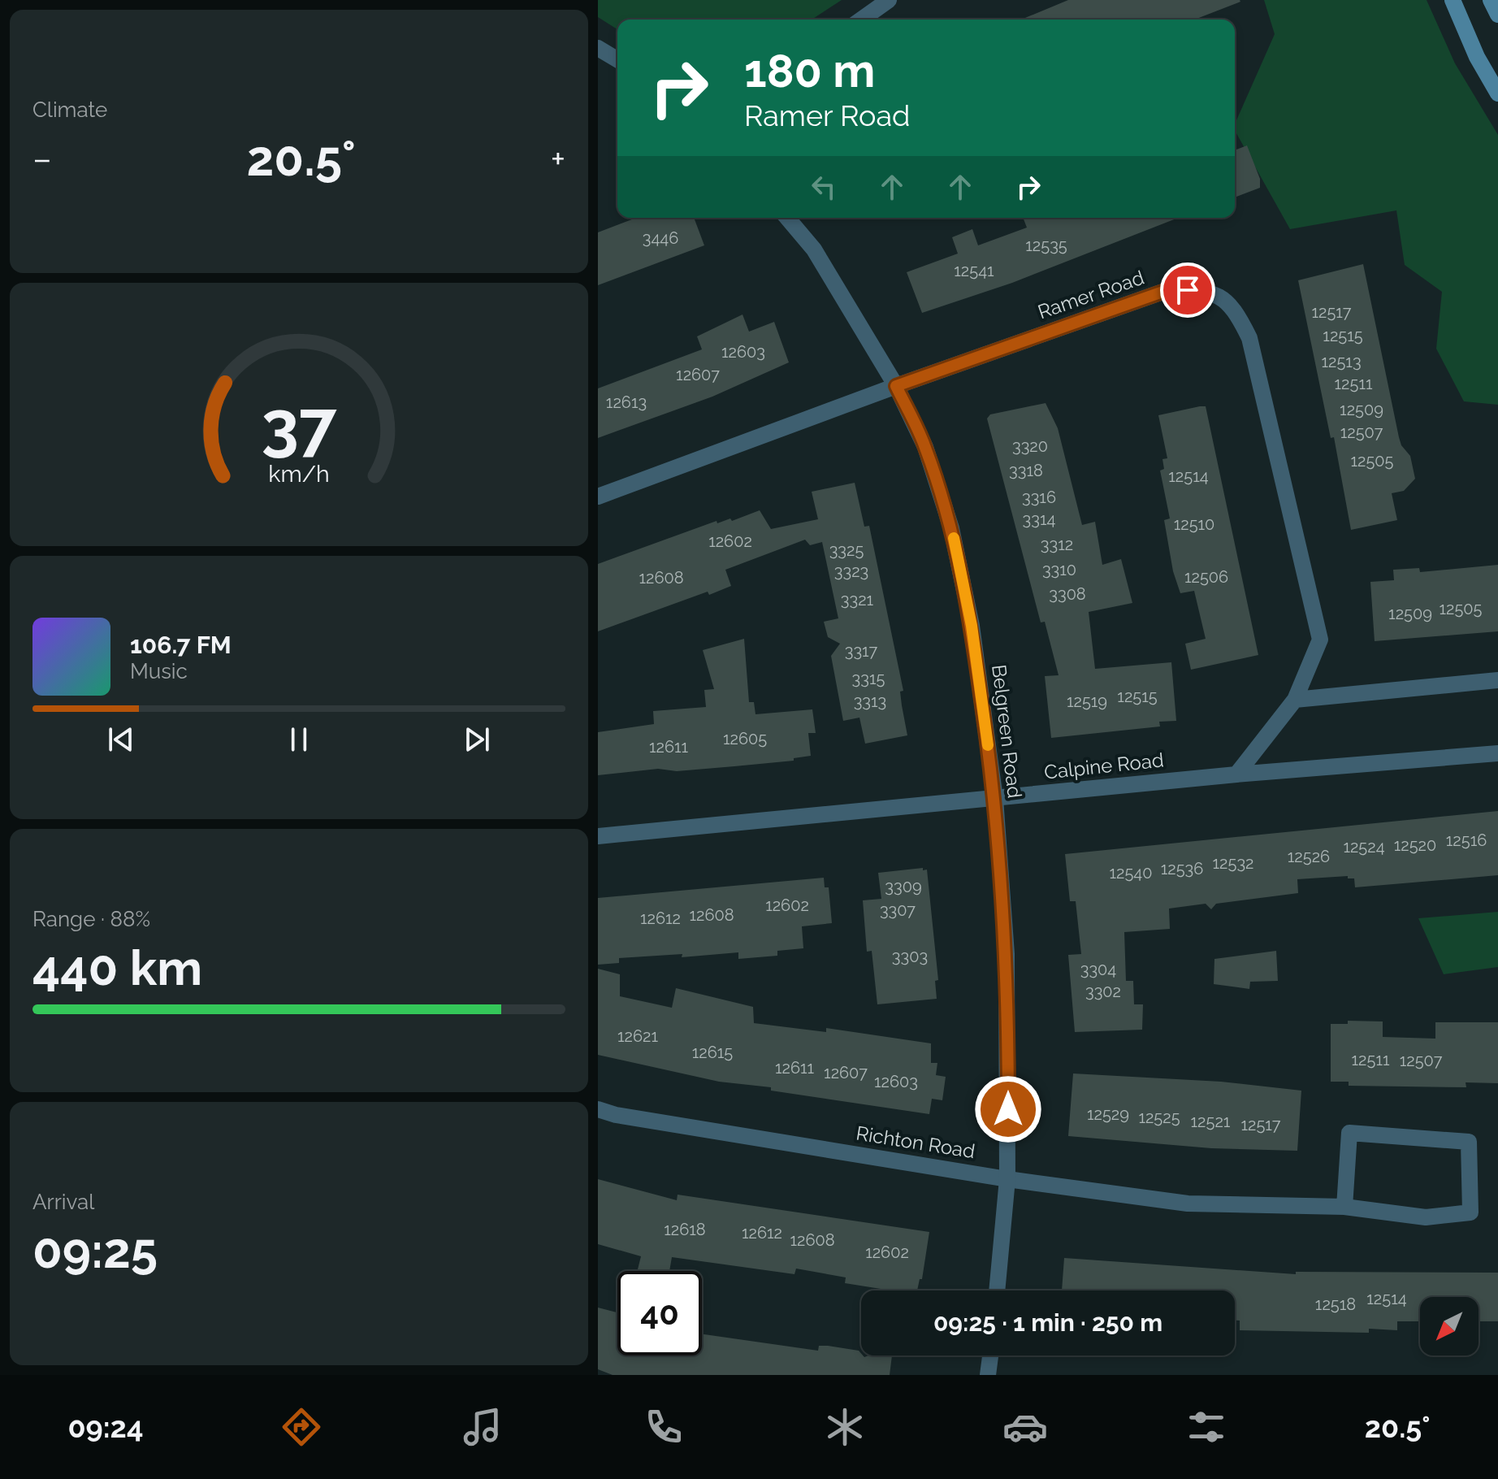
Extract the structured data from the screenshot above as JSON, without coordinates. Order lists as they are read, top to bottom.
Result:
{
  "streets": {
    "street": [
      "Ramer Road",
      "Belgreen Road",
      "Calpine Road",
      "Richton Road"
    ]
  },
  "crossings": [
    ["Ramer Road", "Belgreen Road"],
    ["Ramer Road", "Calpine Road"],
    ["Belgreen Road", "Calpine Road"],
    ["Belgreen Road", "Richton Road"]
  ],
  "house_numbers": [
    "3446",
    "12535",
    "12541",
    "12517",
    "12515",
    "12603",
    "12513",
    "12607",
    "12511",
    "12613",
    "12509",
    "12507",
    "3320",
    "12505",
    "3318",
    "12514",
    "3316",
    "3314",
    "12510",
    "12602",
    "3312",
    "3325",
    "3310",
    "3323",
    "12506",
    "12608",
    "3308",
    "3321",
    "12505",
    "12509",
    "3317",
    "3315",
    "12515",
    "3313",
    "12519",
    "12605",
    "12611",
    "12516",
    "12520",
    "12524",
    "12526",
    "12532",
    "12536",
    "12540",
    "3309",
    "12602",
    "3307",
    "12608",
    "12612",
    "3303",
    "3304",
    "3302",
    "12621",
    "12615",
    "12511",
    "12507",
    "12611",
    "12607",
    "12603",
    "12529",
    "12525",
    "12521",
    "12517",
    "12618",
    "12612",
    "12608",
    "12602",
    "12514",
    "12518"
  ],
  "north": "bottom left",
  "page": {
    "tile": [
      "Climate",
      ["Range · 88%", "440 km"],
      ["Arrival", "09:25"]
    ],
    "turn": ["180 m", "Ramer Road"],
    "heat": ["−", "20.5°", "+"],
    "song": ["106.7 FM", "Music"],
    "limit": "40",
    "trip": "09:25 · 1 min · 250 m",
    "tabs": ["09:24", "20.5°"],
    "gauge": ["37", "km/h"]
  }
}
